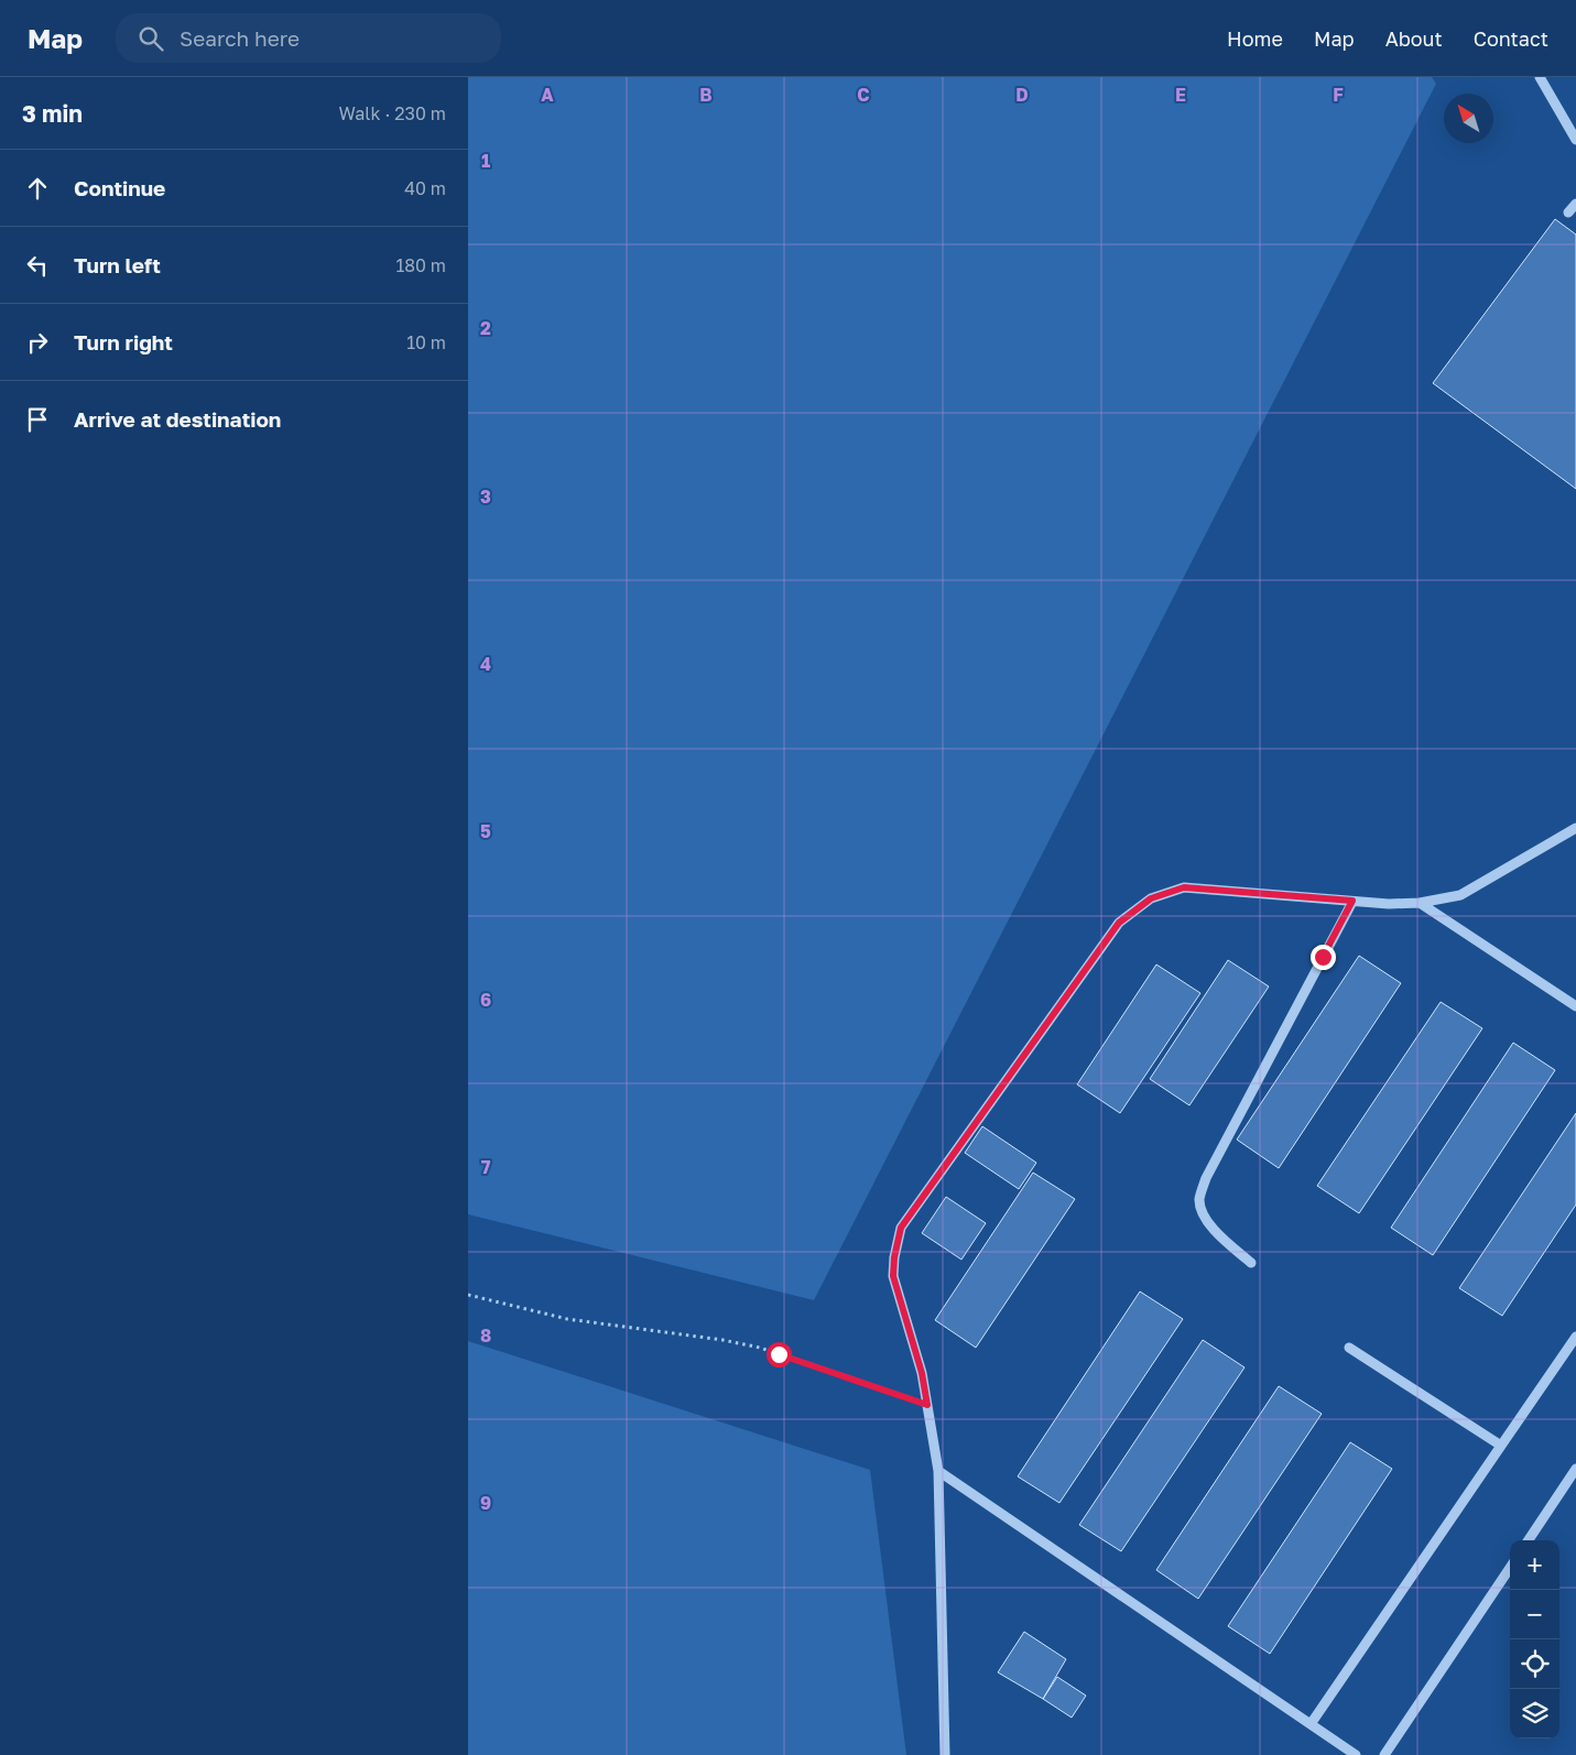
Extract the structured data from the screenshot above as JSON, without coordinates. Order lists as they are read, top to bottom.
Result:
{
  "north": "top left",
  "page": {
    "header": "Map",
    "search": "Search here",
    "nav": [
      "Home",
      "Map",
      "About",
      "Contact"
    ],
    "heading": ["3 min", "Walk · 230 m"],
    "list": [
      ["Continue", "40 m"],
      ["Turn left", "180 m"],
      ["Turn right", "10 m"],
      "Arrive at destination"
    ],
    "map_buttons": ["+", "−"]
  },
  "grid": {
    "columns": [
      "A",
      "B",
      "C",
      "D",
      "E",
      "F"
    ],
    "rows": [
      "1",
      "2",
      "3",
      "4",
      "5",
      "6",
      "7",
      "8",
      "9"
    ]
  }
}
